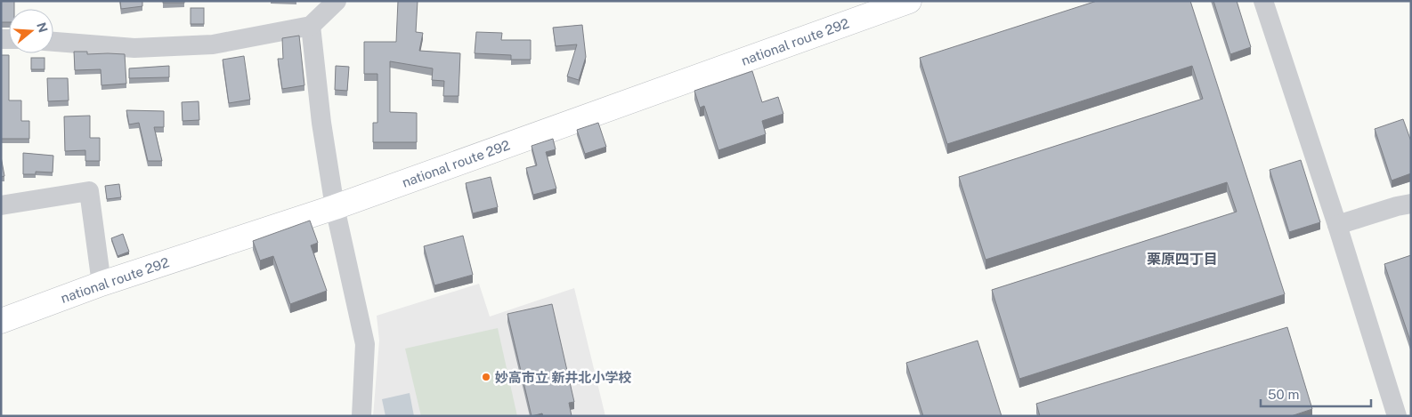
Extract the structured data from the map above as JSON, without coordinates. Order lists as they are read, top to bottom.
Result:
{
  "streets": {
    "highway": ["national route 292"]
  },
  "districts": ["栗原四丁目"],
  "places": ["妙高市立 新井北小学校"],
  "scale_bar": "50 m",
  "north": "right"
}
